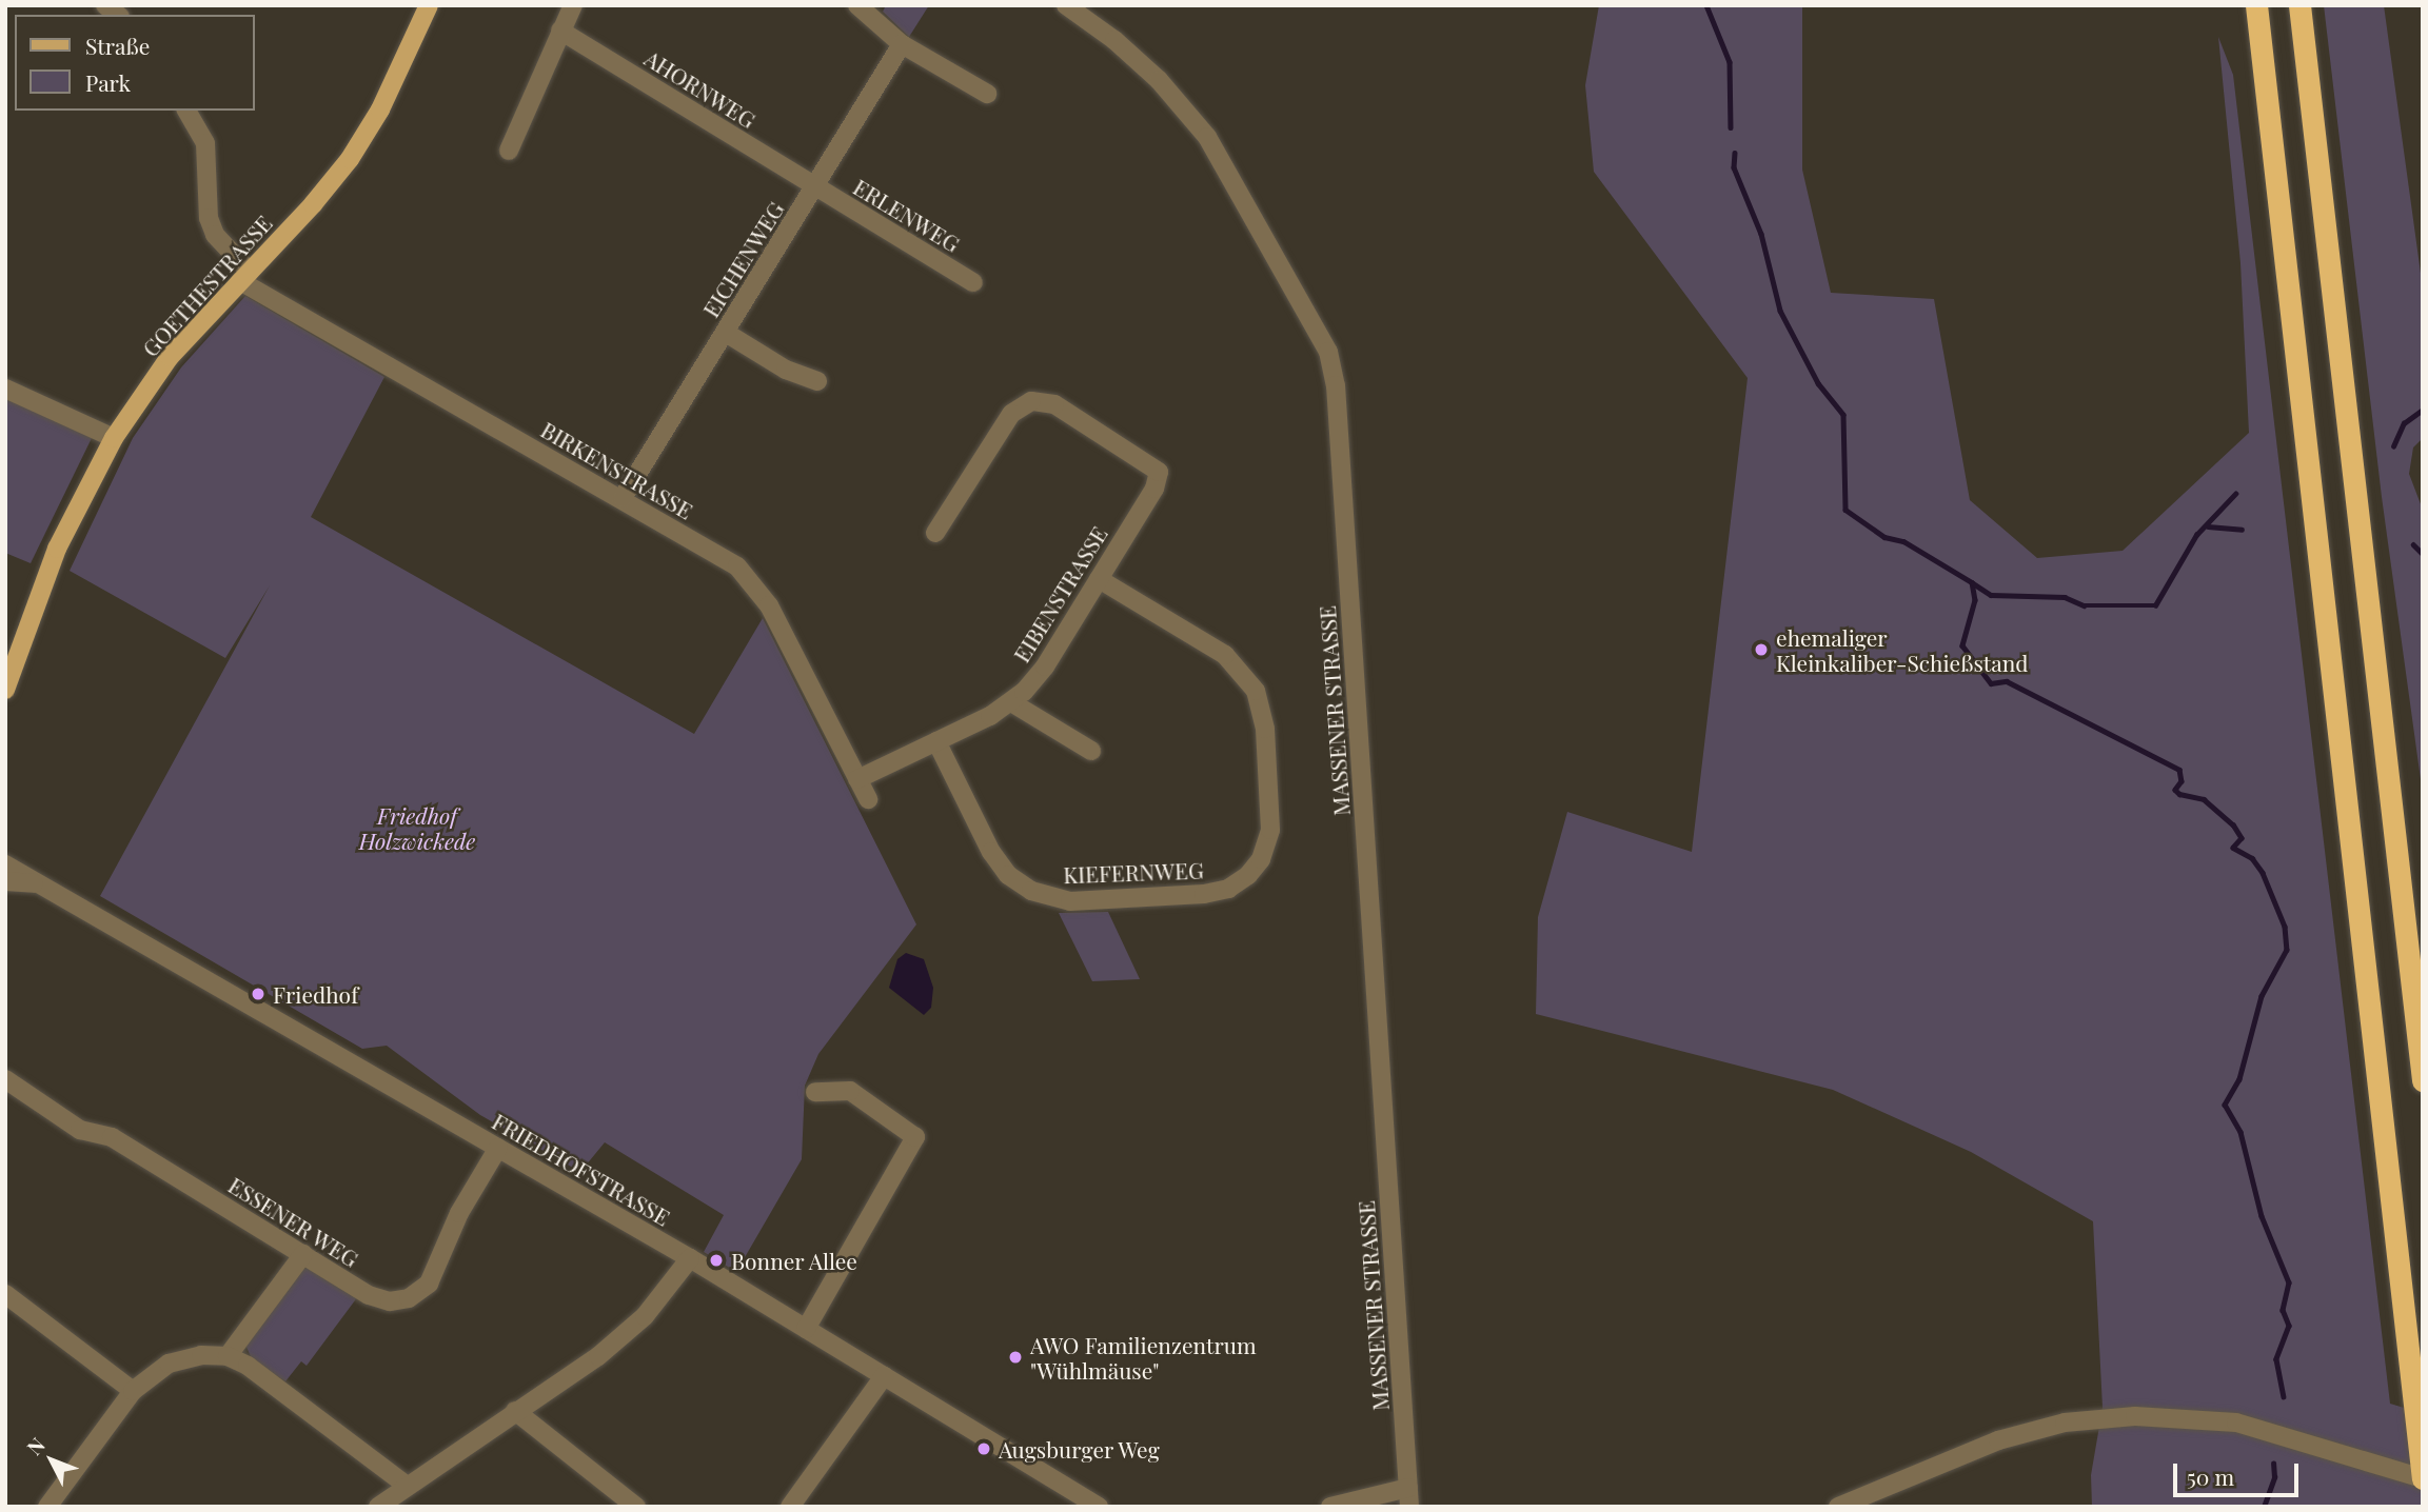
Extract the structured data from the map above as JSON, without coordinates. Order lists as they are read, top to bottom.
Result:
{
  "streets": {
    "main road": ["GOETHESTRASSE"],
    "street": [
      "AHORNWEG",
      "ERLENWEG",
      "EICHENWEG",
      "BIRKENSTRASSE",
      "EIBENSTRASSE",
      "MASSENER STRASSE",
      "KIEFERNWEG",
      "FRIEDHOFSTRASSE",
      "ESSENER WEG"
    ]
  },
  "crossings": [
    ["AHORNWEG", "ERLENWEG"],
    ["AHORNWEG", "EICHENWEG"],
    ["ERLENWEG", "EICHENWEG"],
    ["EICHENWEG", "BIRKENSTRASSE"],
    ["GOETHESTRASSE", "BIRKENSTRASSE"],
    ["BIRKENSTRASSE", "EIBENSTRASSE"],
    ["EIBENSTRASSE", "KIEFERNWEG"],
    ["FRIEDHOFSTRASSE", "ESSENER WEG"]
  ],
  "parks": ["Friedhof Holzwickede"],
  "places": [
    "ehemaliger Kleinkaliber-Schießstand",
    "Friedhof",
    "Bonner Allee",
    "AWO Familienzentrum \"Wühlmäuse\"",
    "Augsburger Weg"
  ],
  "legend": ["Straße", "Park"],
  "scale_bar": "50 m",
  "north": "top left"
}
